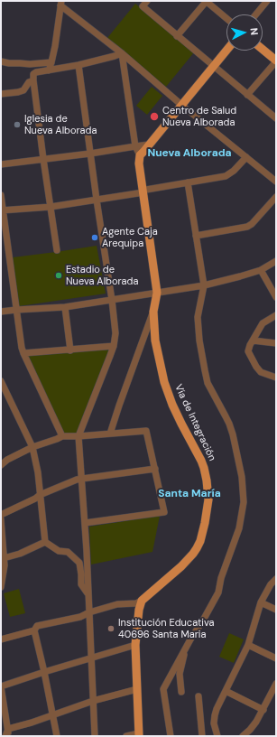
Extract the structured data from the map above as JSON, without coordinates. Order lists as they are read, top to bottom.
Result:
{
  "streets": {
    "main road": ["Vía de Integración"]
  },
  "districts": ["Nueva Alborada", "Santa María"],
  "places": [
    "Centro de Salud Nueva Alborada",
    "Iglesia de Nueva Alborada",
    "Agente Caja Arequipa",
    "Estadio de Nueva Alborada",
    "Institución Educativa 40696 Santa Maria"
  ],
  "north": "right"
}
